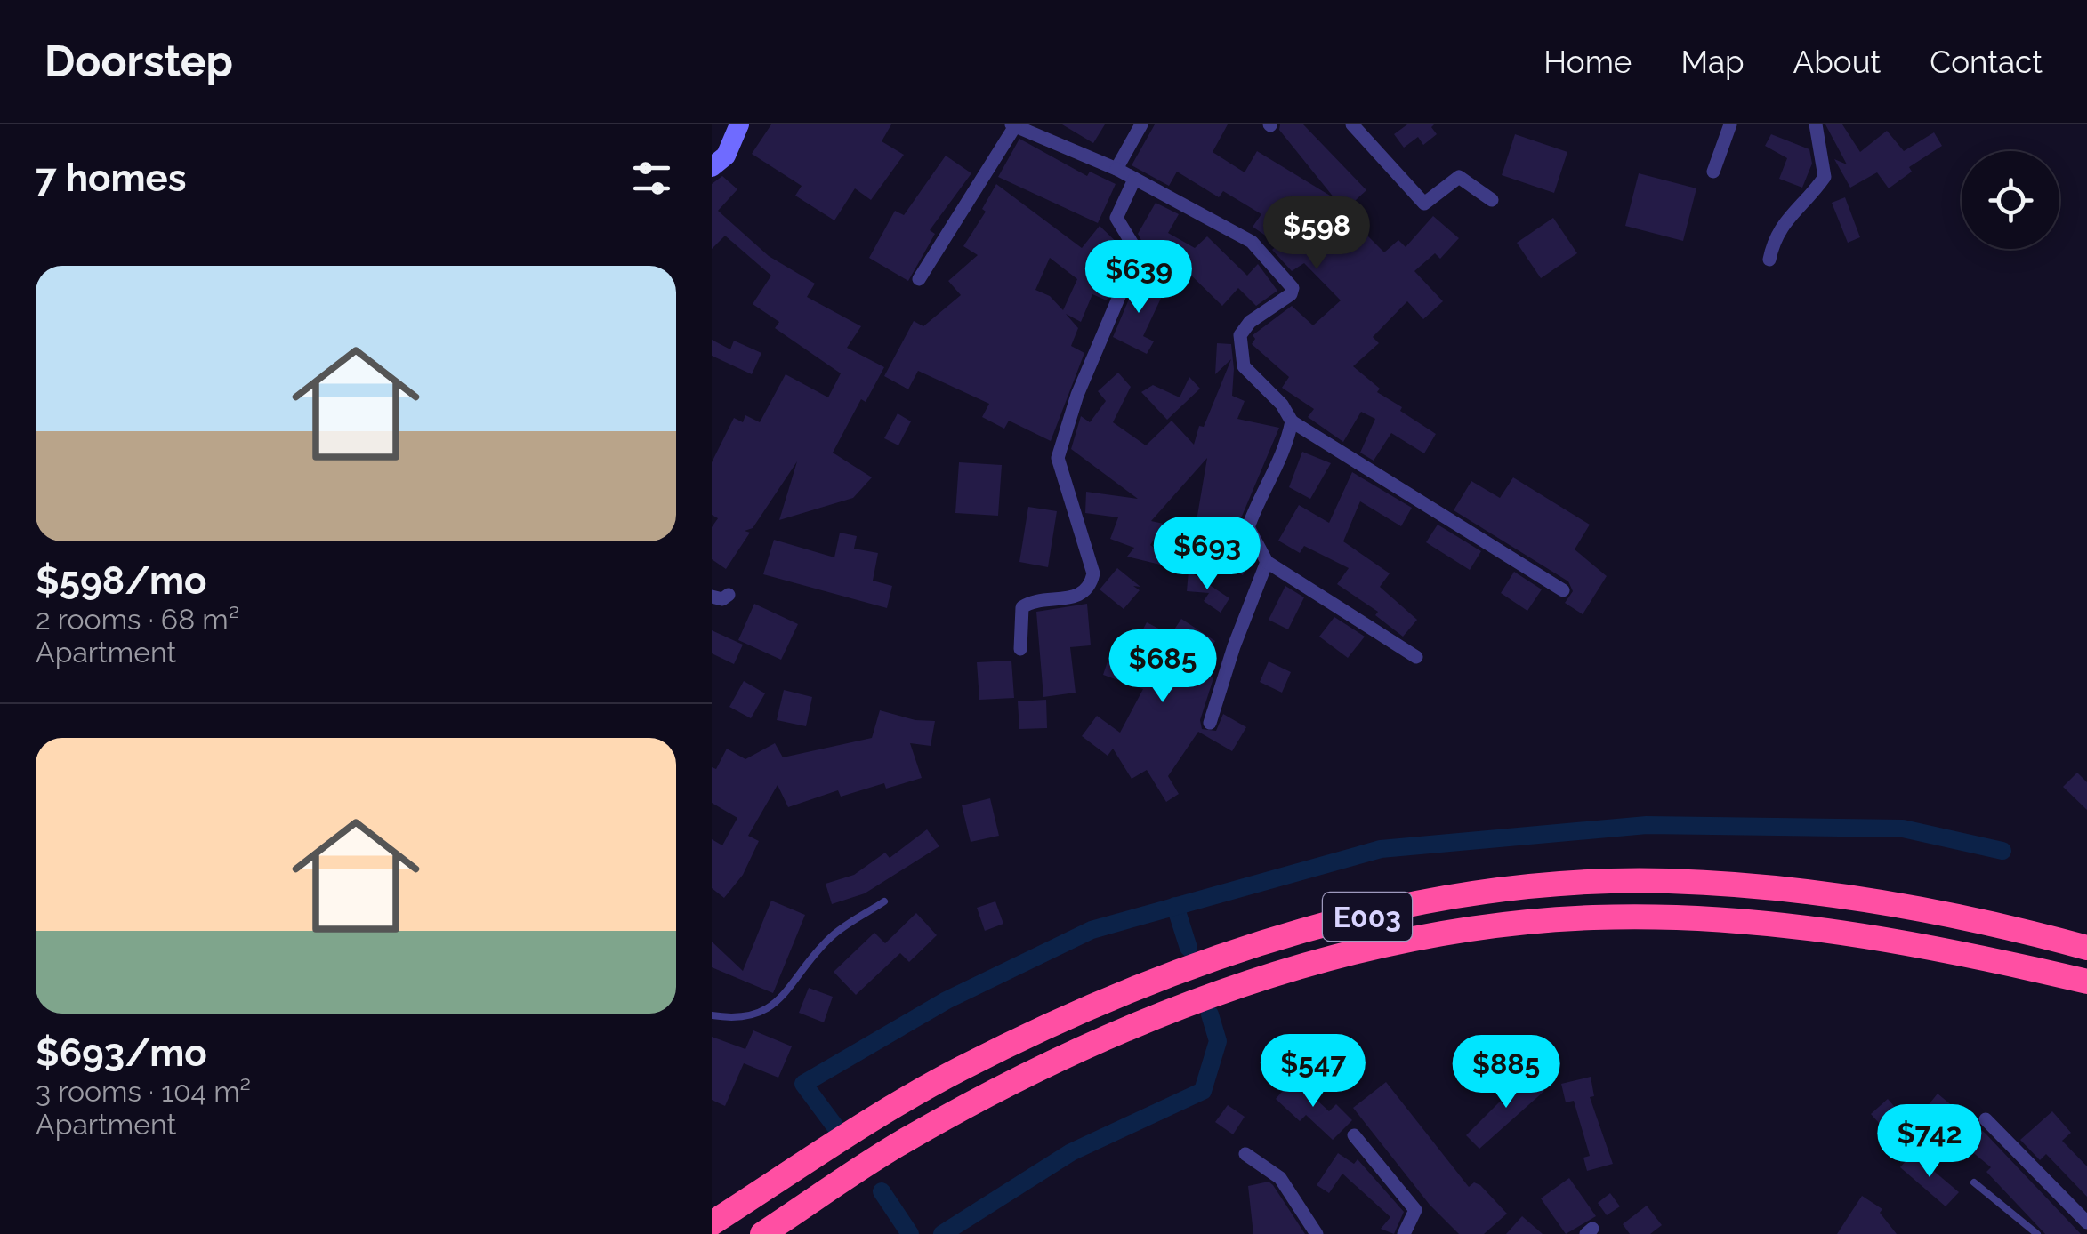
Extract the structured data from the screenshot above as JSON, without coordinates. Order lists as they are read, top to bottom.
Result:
{
  "streets": {
    "highway": ["E003"]
  },
  "page": {
    "header": "Doorstep",
    "nav": [
      "Home",
      "Map",
      "About",
      "Contact"
    ],
    "heading": "7 homes",
    "price": [
      "$598",
      "$639",
      "$693",
      "$685",
      "$547",
      "$885",
      "$742"
    ],
    "list": [
      {
        "name": "$598/mo",
        "note": "2 rooms · 68 m² · Apartment"
      },
      {
        "name": "$693/mo",
        "note": "3 rooms · 104 m² · Apartment"
      }
    ]
  }
}
